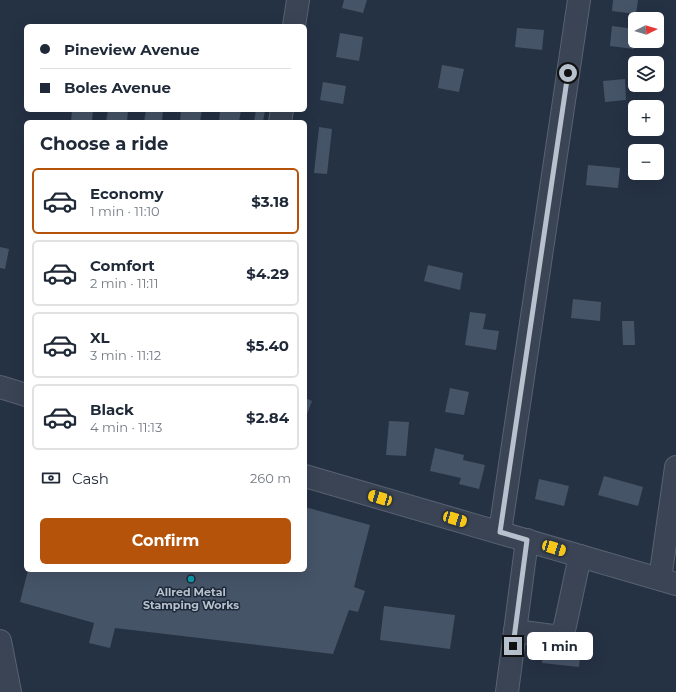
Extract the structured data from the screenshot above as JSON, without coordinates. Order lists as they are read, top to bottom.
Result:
{
  "places": ["Allred Metal Stamping Works"],
  "north": "right",
  "page": {
    "map_buttons": ["+", "−"],
    "banner": ["Pineview Avenue", "Boles Avenue"],
    "heading": "Choose a ride",
    "list": [
      {
        "name": "Economy",
        "note": "1 min · 11:10",
        "value": "$3.18"
      },
      {
        "name": "Comfort",
        "note": "2 min · 11:11",
        "value": "$4.29"
      },
      {
        "name": "XL",
        "note": "3 min · 11:12",
        "value": "$5.40"
      },
      {
        "name": "Black",
        "note": "4 min · 11:13",
        "value": "$2.84"
      }
    ],
    "pay": ["Cash", "260 m"],
    "buttons": "Confirm",
    "bubble": "1 min"
  }
}
